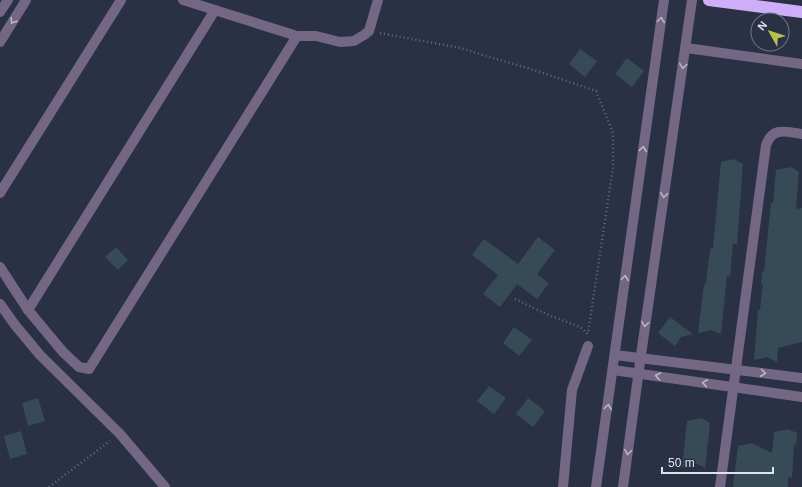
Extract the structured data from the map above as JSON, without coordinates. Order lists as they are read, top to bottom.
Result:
{
  "scale_bar": "50 m",
  "north": "top left"
}
